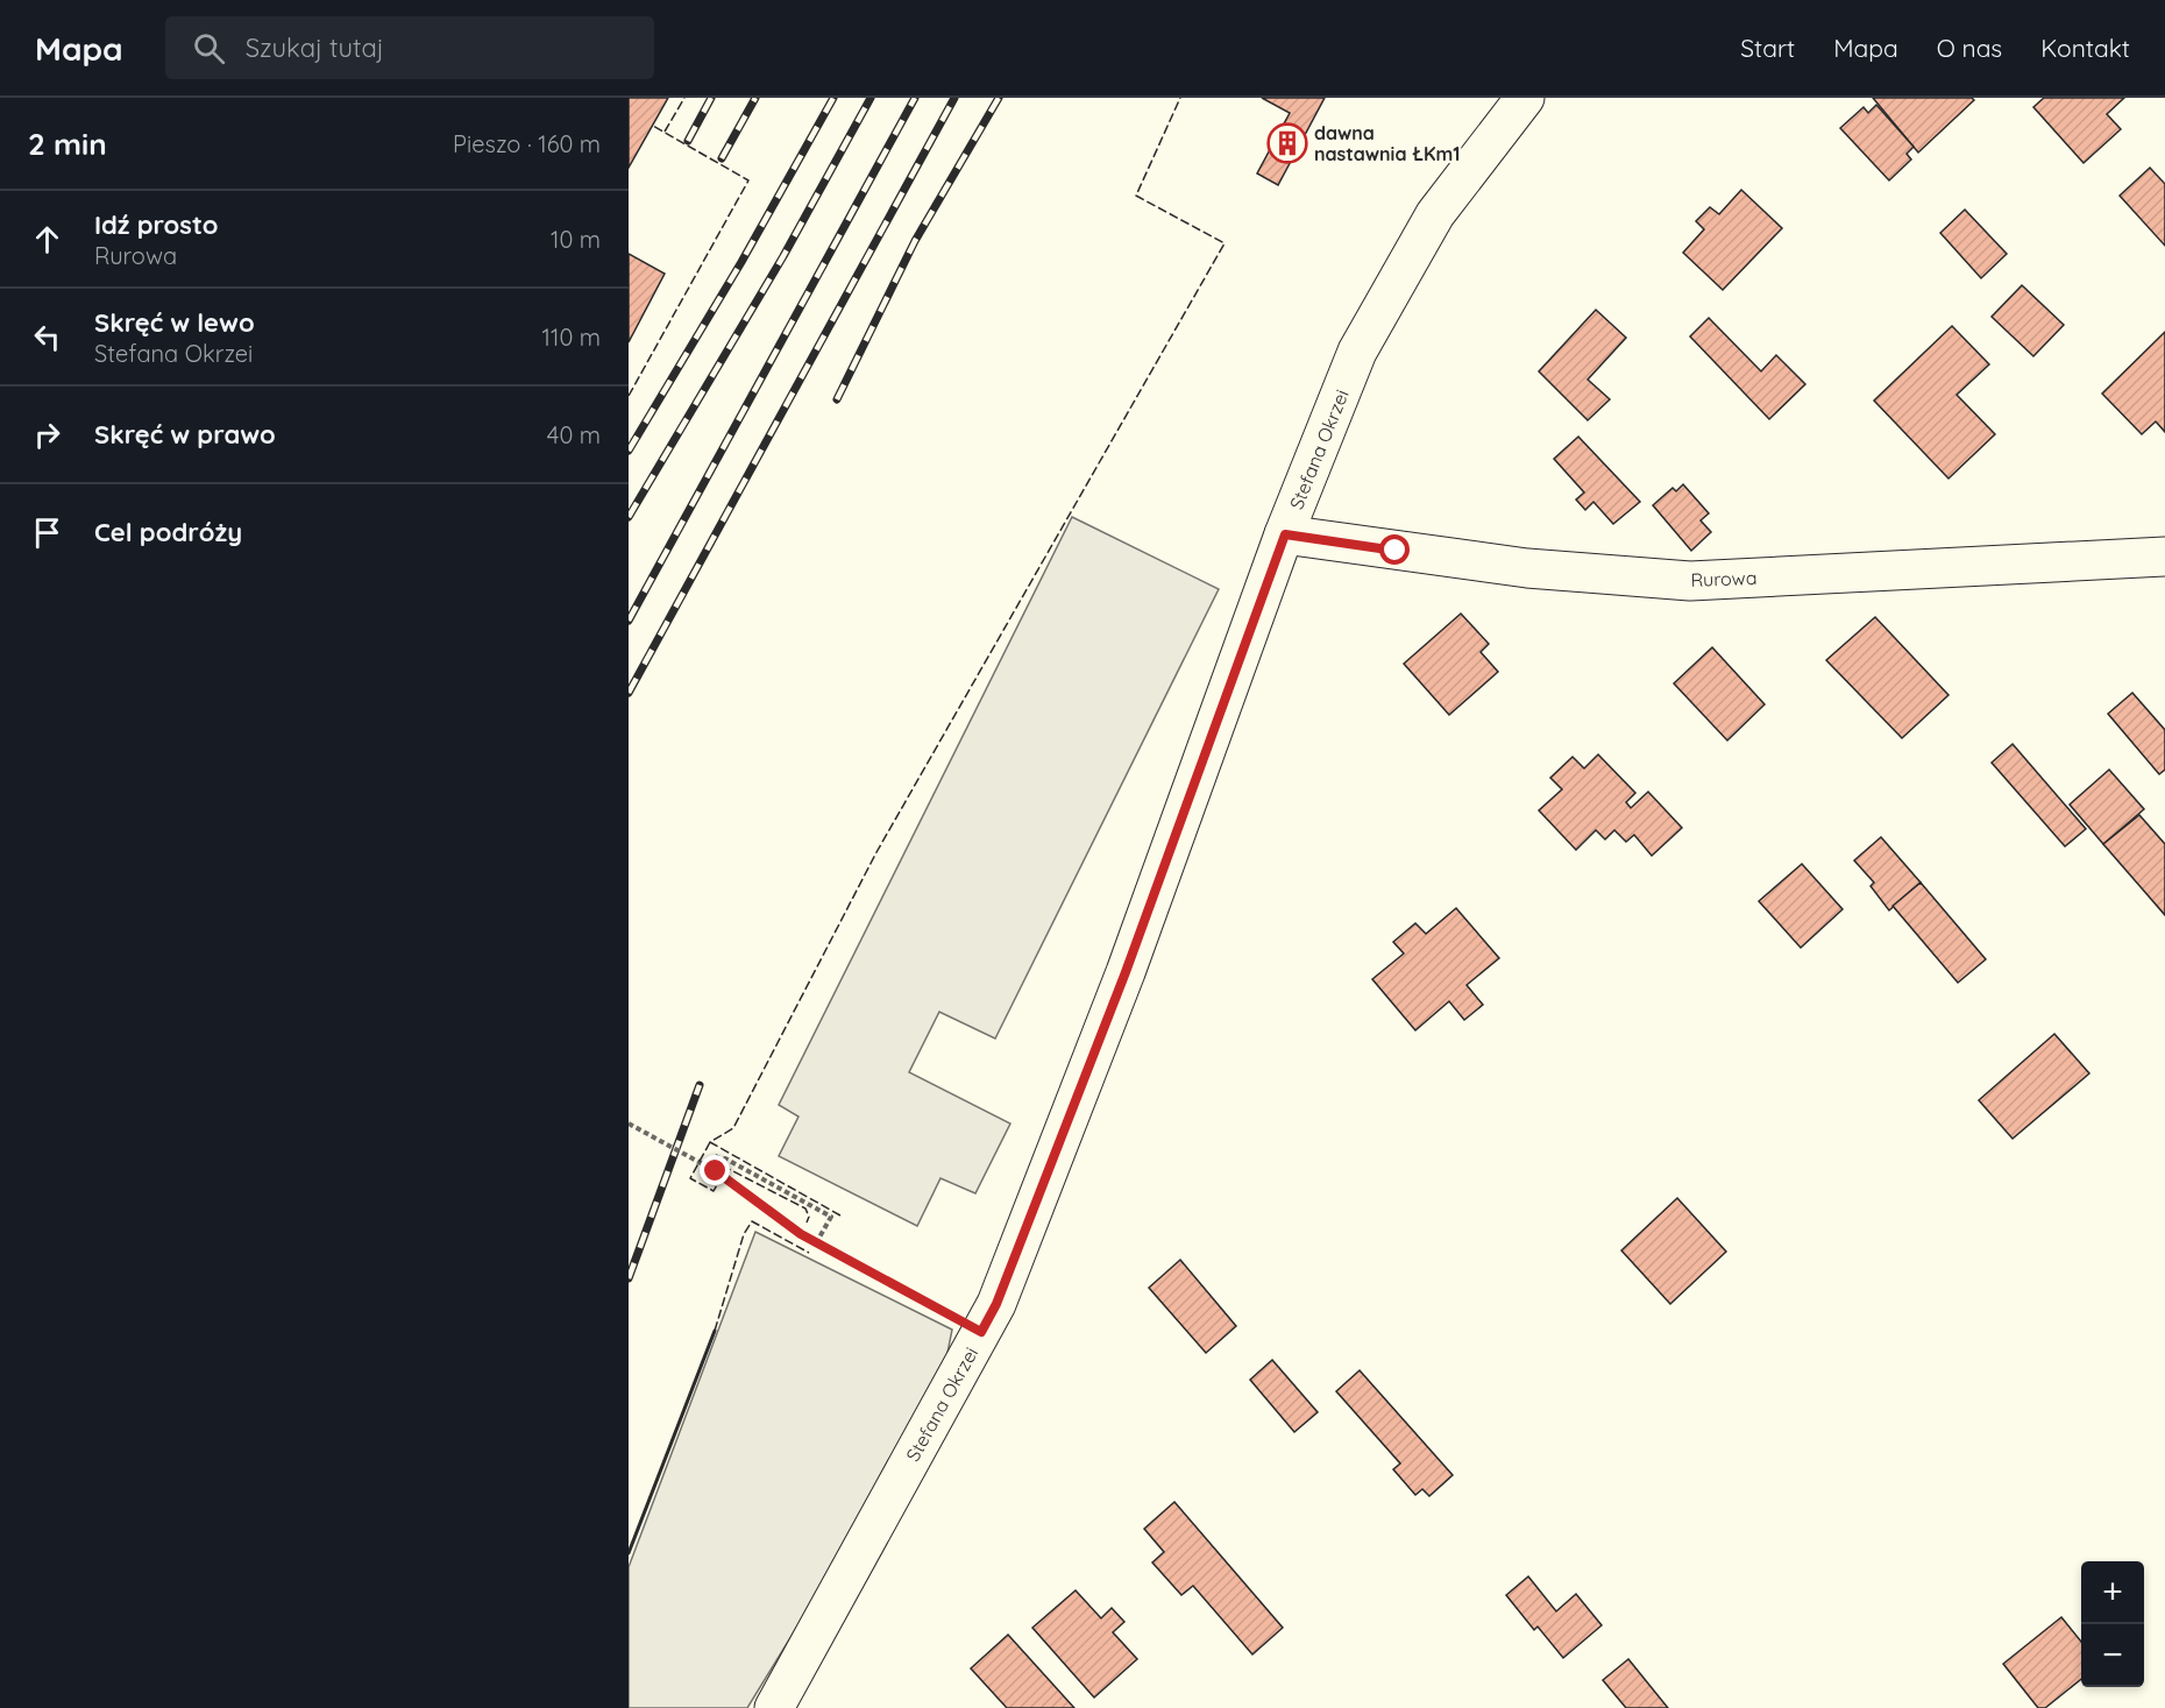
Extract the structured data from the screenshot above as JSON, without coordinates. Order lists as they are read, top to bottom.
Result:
{
  "streets": {
    "street": ["Stefana Okrzei", "Rurowa"]
  },
  "crossings": [
    ["Stefana Okrzei", "Rurowa"]
  ],
  "places": {
    "building": ["dawna nastawnia ŁKm1"]
  },
  "page": {
    "header": "Mapa",
    "search": "Szukaj tutaj",
    "nav": [
      "Start",
      "Mapa",
      "O nas",
      "Kontakt"
    ],
    "heading": ["2 min", "Pieszo · 160 m"],
    "list": [
      ["Idź prosto", "Rurowa", "10 m"],
      ["Skręć w lewo", "Stefana Okrzei", "110 m"],
      ["Skręć w prawo", "40 m"],
      "Cel podróży"
    ],
    "map_buttons": ["+", "−"]
  }
}
